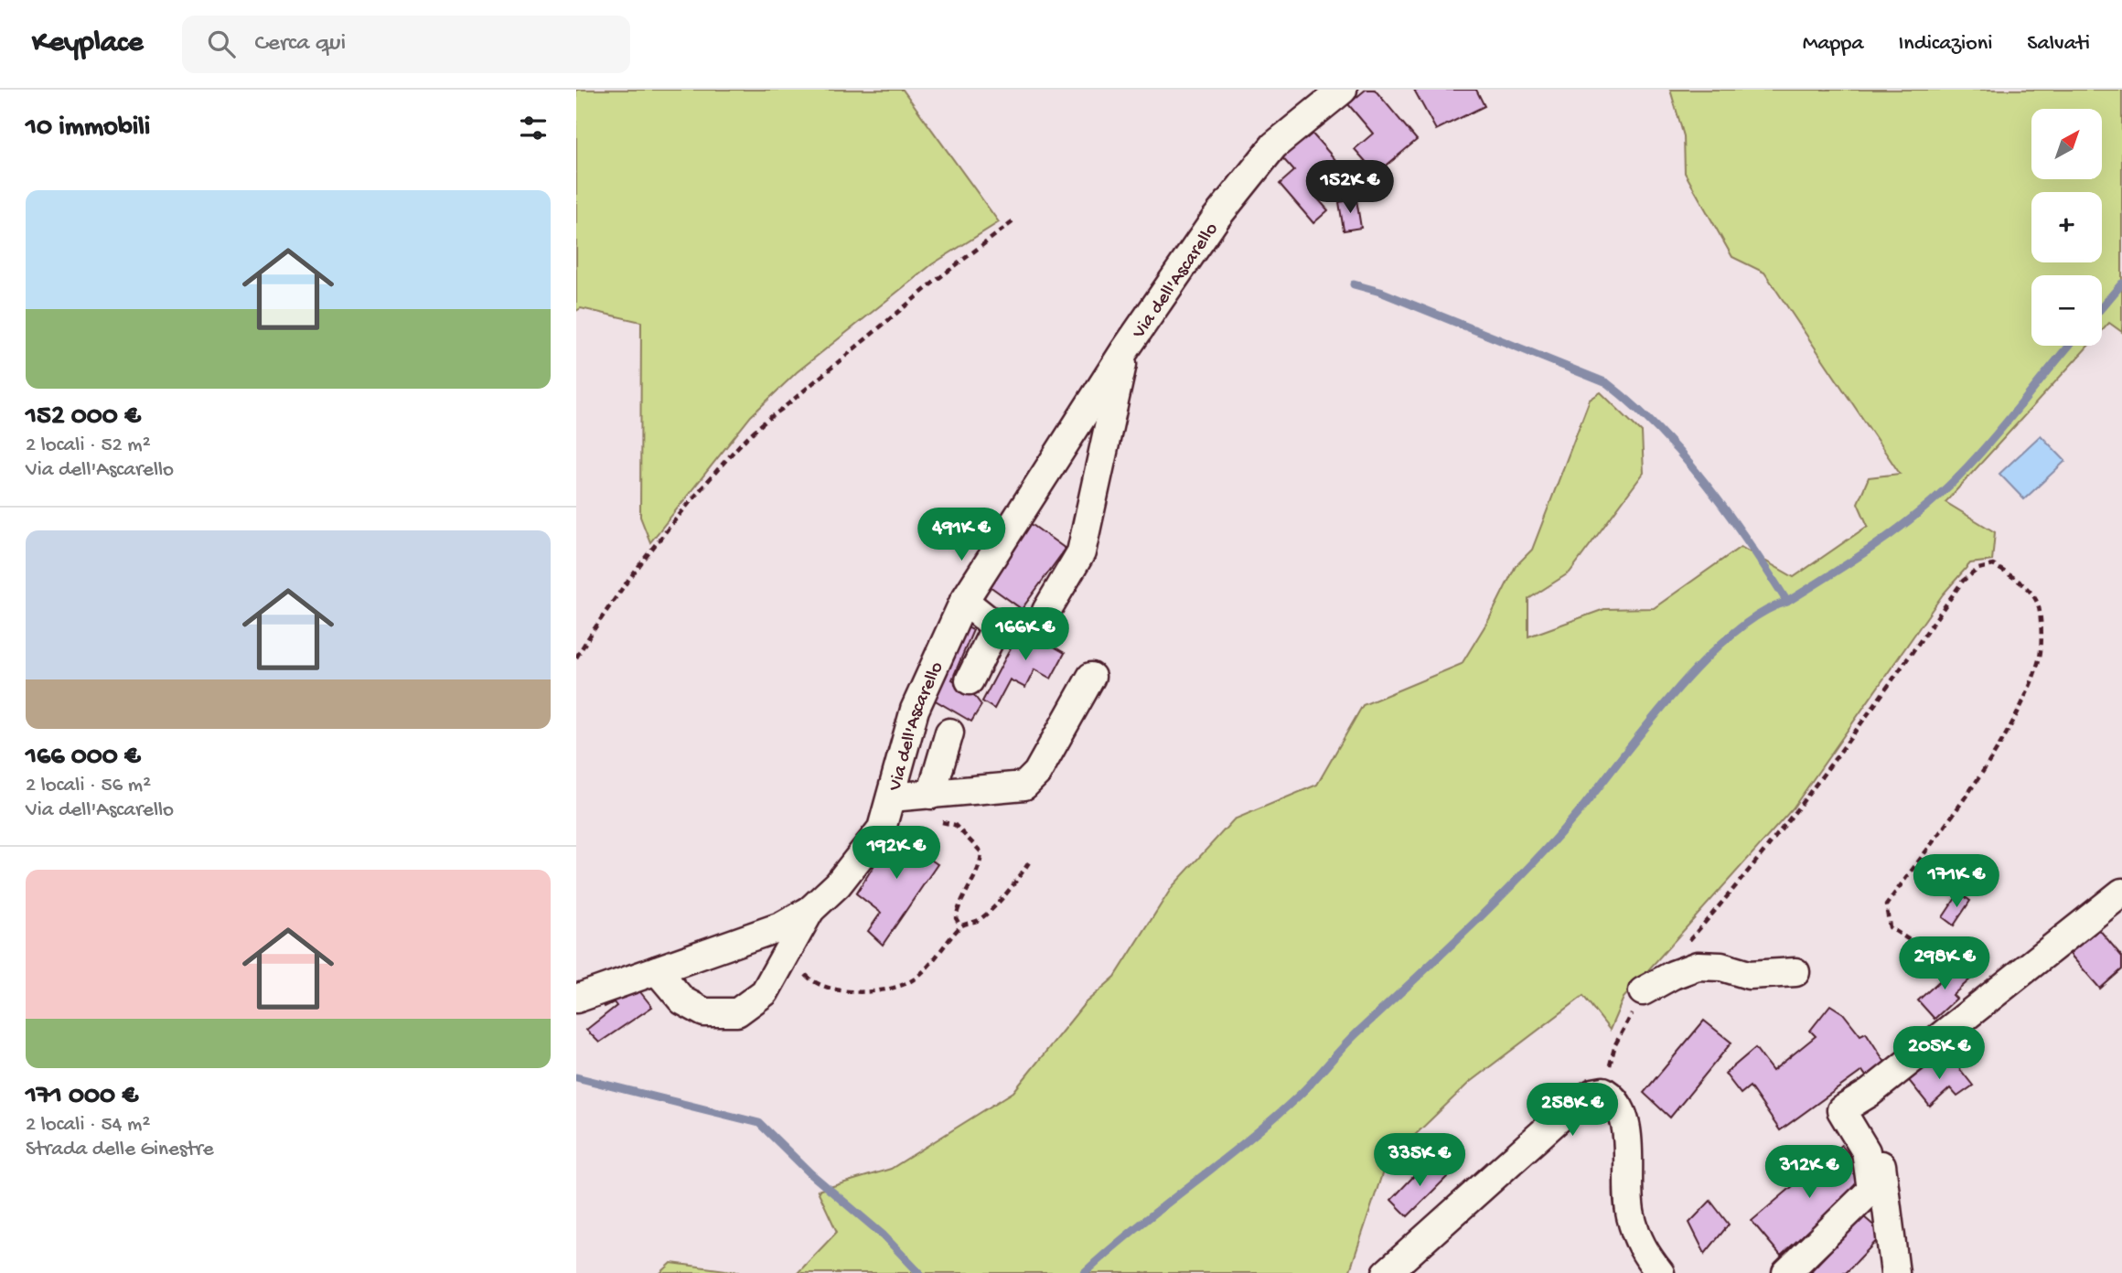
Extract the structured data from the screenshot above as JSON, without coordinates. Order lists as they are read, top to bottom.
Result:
{
  "streets": {
    "street": ["Via dell'Ascarello"]
  },
  "north": "top right",
  "page": {
    "header": "Keyplace",
    "search": "Cerca qui",
    "nav": ["Mappa", "Indicazioni", "Salvati"],
    "heading": "10 immobili",
    "map_buttons": ["+", "−"],
    "price": [
      "152K €",
      "491K €",
      "166K €",
      "192K €",
      "171K €",
      "298K €",
      "205K €",
      "258K €",
      "335K €",
      "312K €"
    ],
    "list": [
      {
        "name": "152 000 €",
        "note": "2 locali · 52 m² · Via dell'Ascarello"
      },
      {
        "name": "166 000 €",
        "note": "2 locali · 56 m² · Via dell'Ascarello"
      },
      {
        "name": "171 000 €",
        "note": "2 locali · 54 m² · Strada delle Ginestre"
      }
    ]
  }
}
